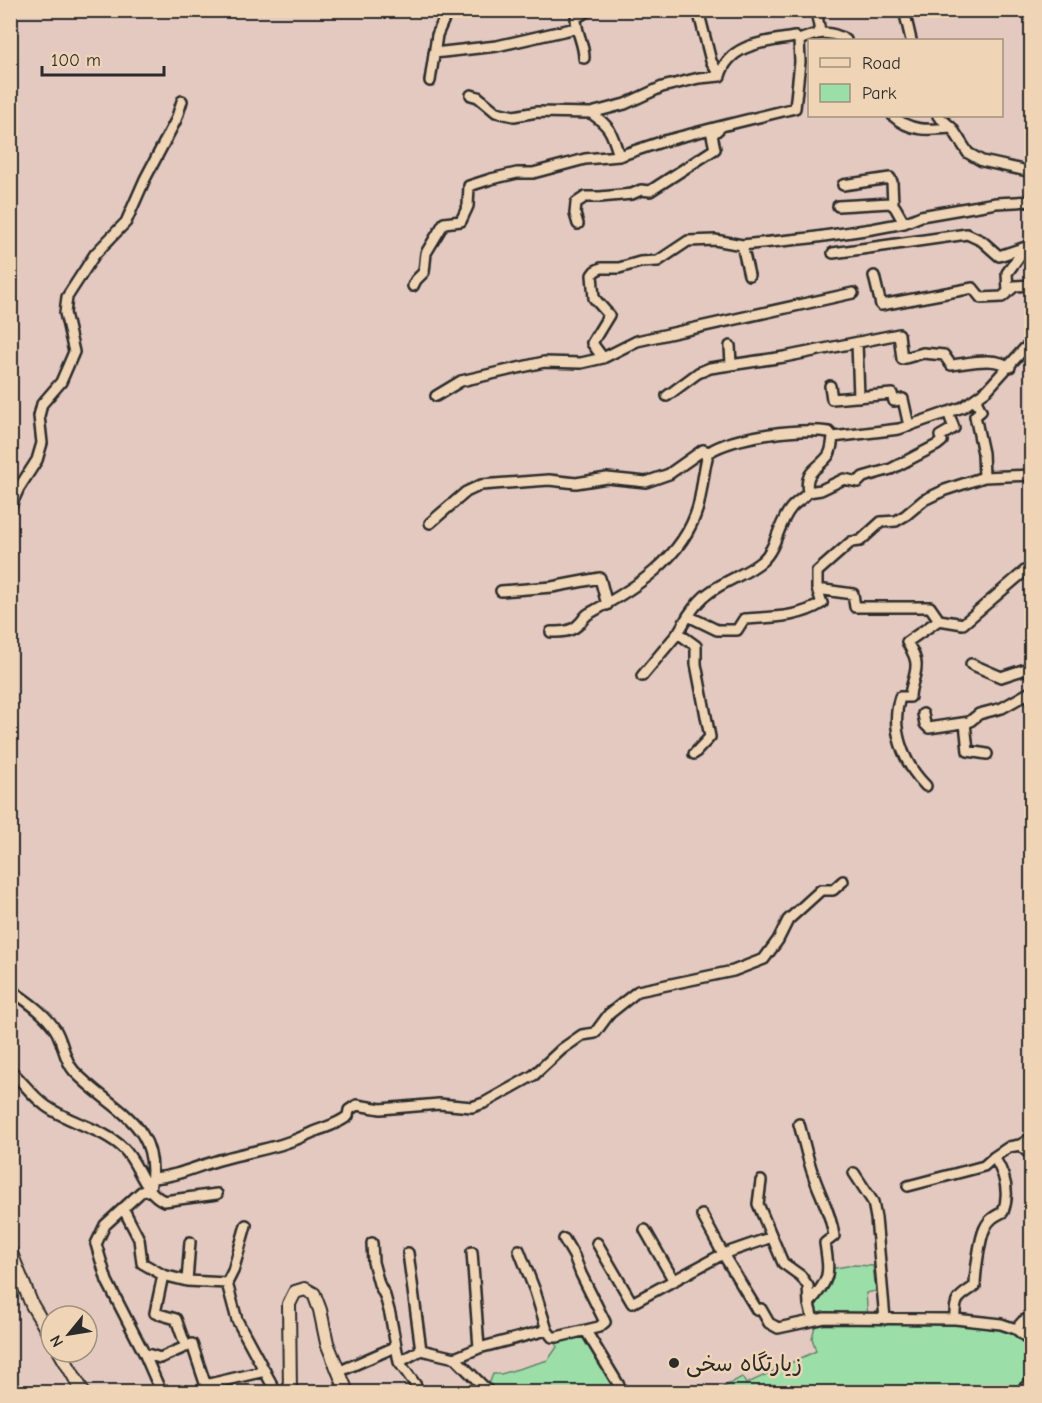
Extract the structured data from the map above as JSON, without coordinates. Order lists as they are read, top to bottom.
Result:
{
  "places": ["زیارتگاه سخی"],
  "legend": ["Road", "Park"],
  "scale_bar": "100 m",
  "north": "bottom left"
}
